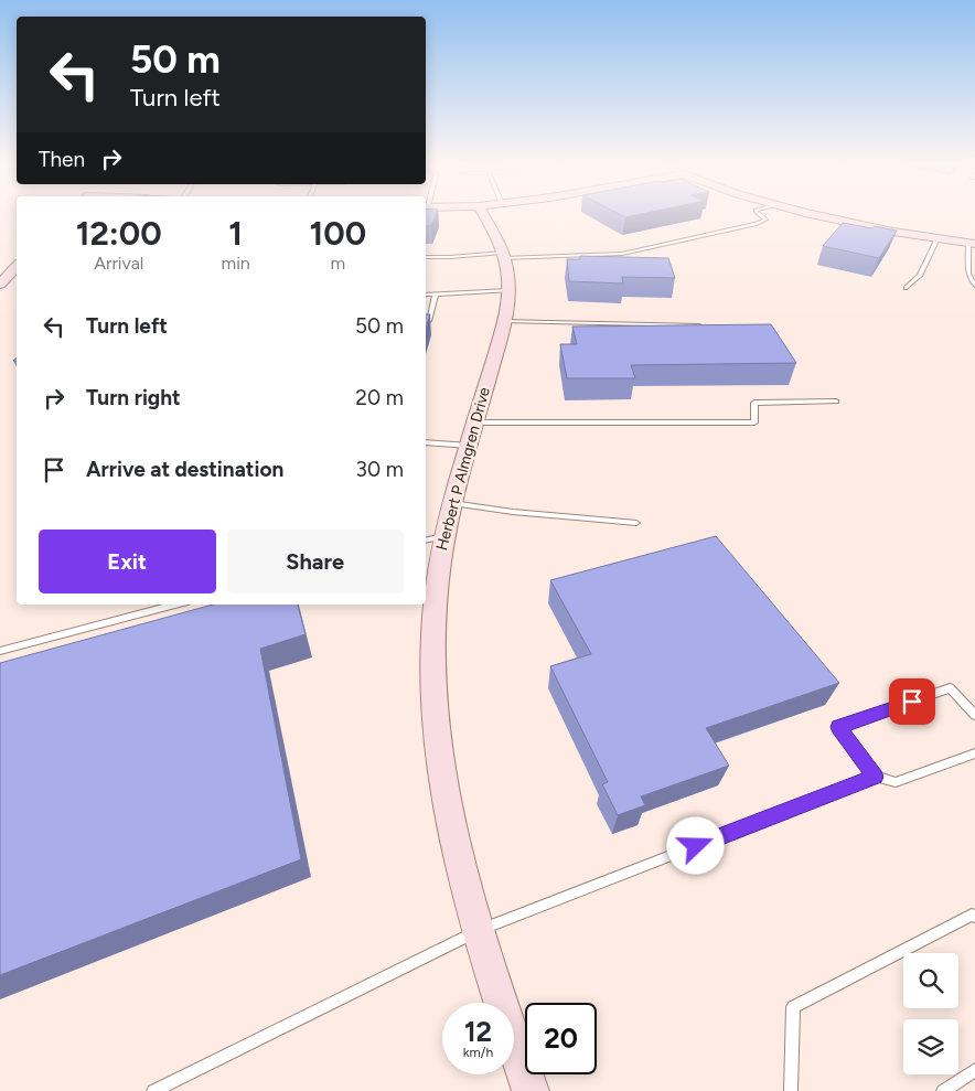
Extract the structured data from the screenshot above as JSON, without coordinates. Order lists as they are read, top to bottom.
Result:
{
  "streets": {
    "street": ["Herbert P Almgren Drive"]
  },
  "page": {
    "turn": ["50 m", "Turn left"],
    "then": "Then",
    "eta": [
      "12:00",
      "Arrival",
      "1",
      "min",
      "100",
      "m"
    ],
    "list": [
      {
        "name": "Turn left",
        "value": "50 m"
      },
      {
        "name": "Turn right",
        "value": "20 m"
      },
      {
        "name": "Arrive at destination",
        "value": "30 m"
      }
    ],
    "buttons": ["Exit", "Share"],
    "speed": "12 km/h",
    "limit": "20"
  }
}
